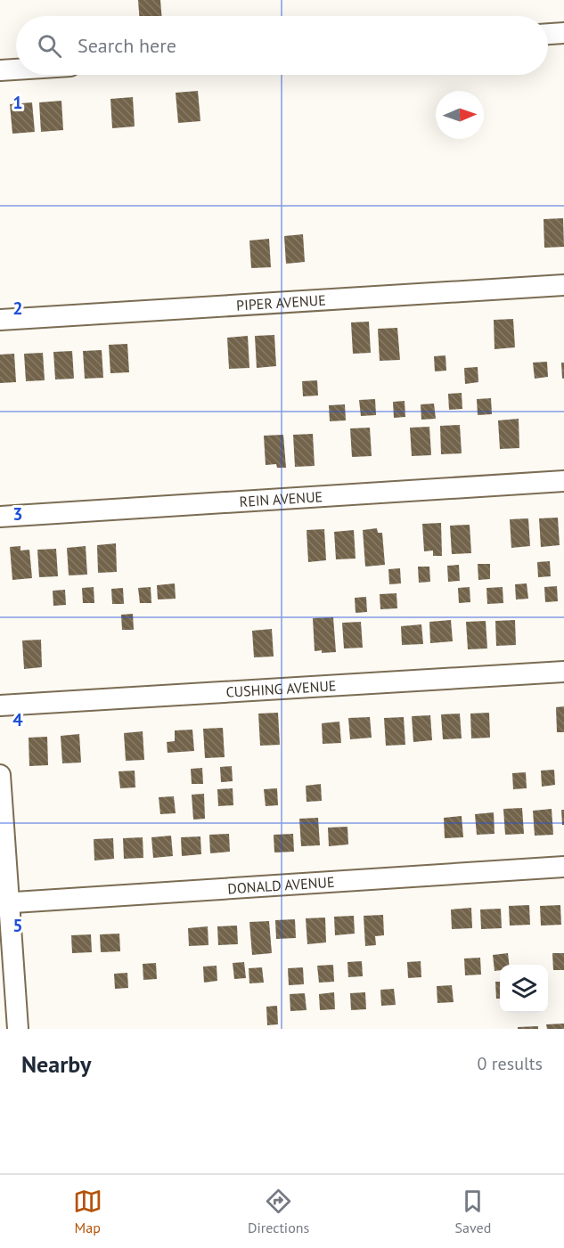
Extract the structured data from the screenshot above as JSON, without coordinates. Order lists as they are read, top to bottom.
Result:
{
  "streets": {
    "street": [
      "PIPER AVENUE",
      "REIN AVENUE",
      "CUSHING AVENUE",
      "DONALD AVENUE"
    ]
  },
  "north": "right",
  "page": {
    "search": "Search here",
    "heading": ["Nearby", "0 results"],
    "nav": ["Map", "Directions", "Saved"]
  },
  "grid": {
    "rows": [
      "1",
      "2",
      "3",
      "4",
      "5"
    ]
  }
}
